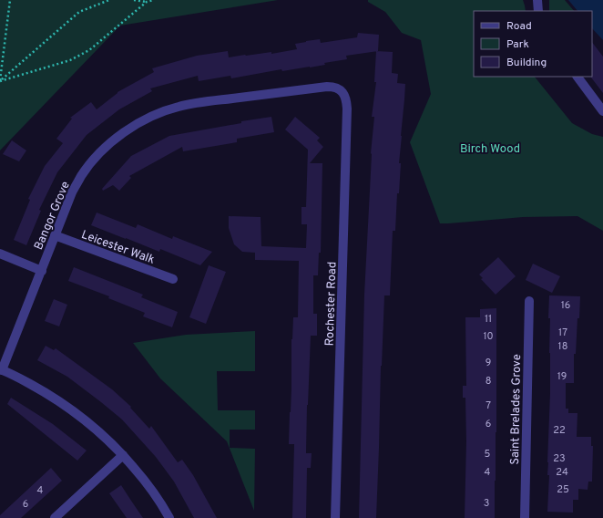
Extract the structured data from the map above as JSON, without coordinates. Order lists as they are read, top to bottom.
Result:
{
  "streets": {
    "street": [
      "Bangor Grove",
      "Leicester Walk",
      "Rochester Road",
      "Saint Brelades Grove"
    ]
  },
  "crossings": [
    ["Bangor Grove", "Leicester Walk"],
    ["Bangor Grove", "Rochester Road"]
  ],
  "parks": ["Birch Wood"],
  "house_numbers": [
    "16",
    "11",
    "17",
    "10",
    "18",
    "9",
    "19",
    "8",
    "7",
    "6",
    "22",
    "5",
    "23",
    "4",
    "24",
    "25",
    "4",
    "3",
    "6"
  ],
  "legend": ["Road", "Park", "Building"]
}
